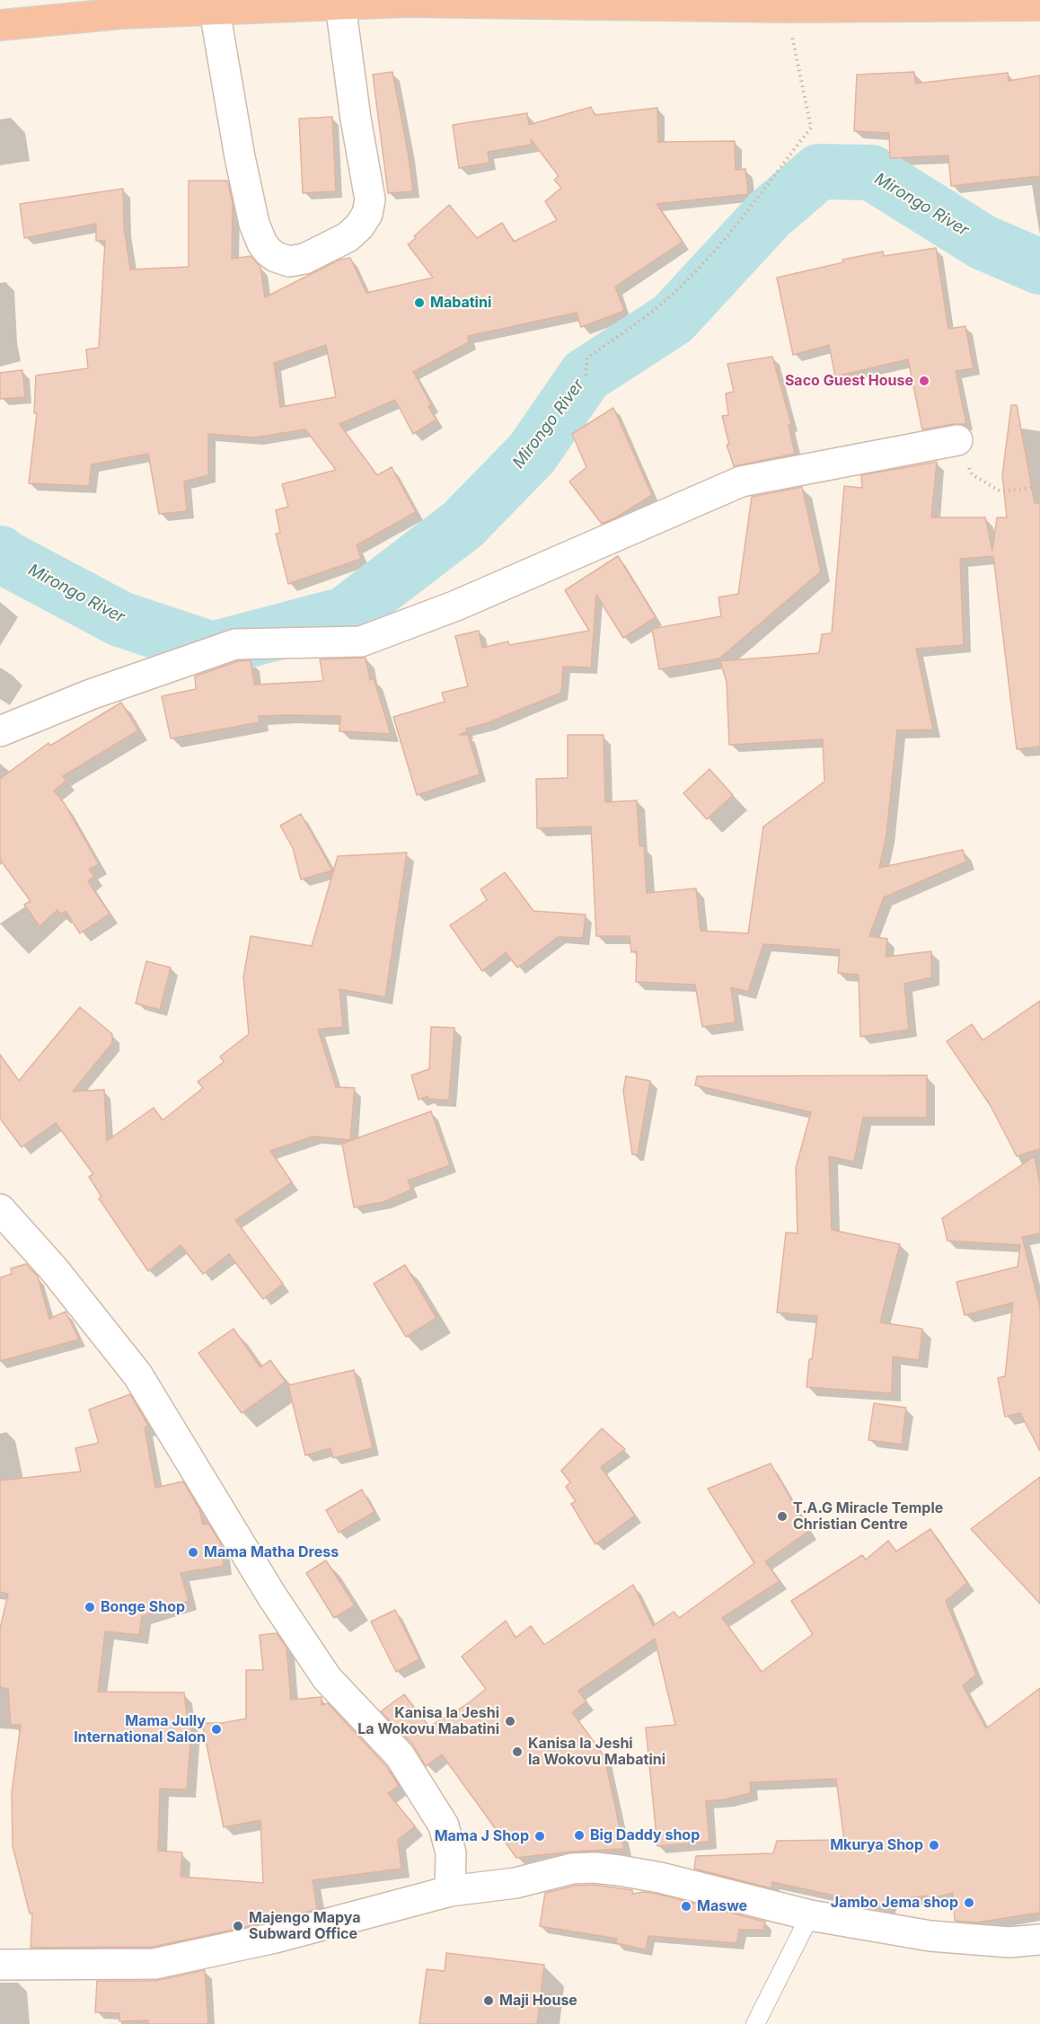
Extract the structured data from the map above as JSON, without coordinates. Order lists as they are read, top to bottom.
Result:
{
  "water": ["Mirongo River"],
  "places": [
    "Mabatini",
    "Saco Guest House",
    "T.A.G Miracle Temple Christian Centre",
    "Mama Matha Dress",
    "Bonge Shop",
    "Kanisa la Jeshi La Wokovu Mabatini",
    "Mama Jully International Salon",
    "Kanisa la Jeshi la Wokovu Mabatini",
    "Big Daddy shop",
    "Mama J Shop",
    "Mkurya Shop",
    "Jambo Jema shop",
    "Maswe",
    "Majengo Mapya Subward Office",
    "Maji House"
  ]
}
